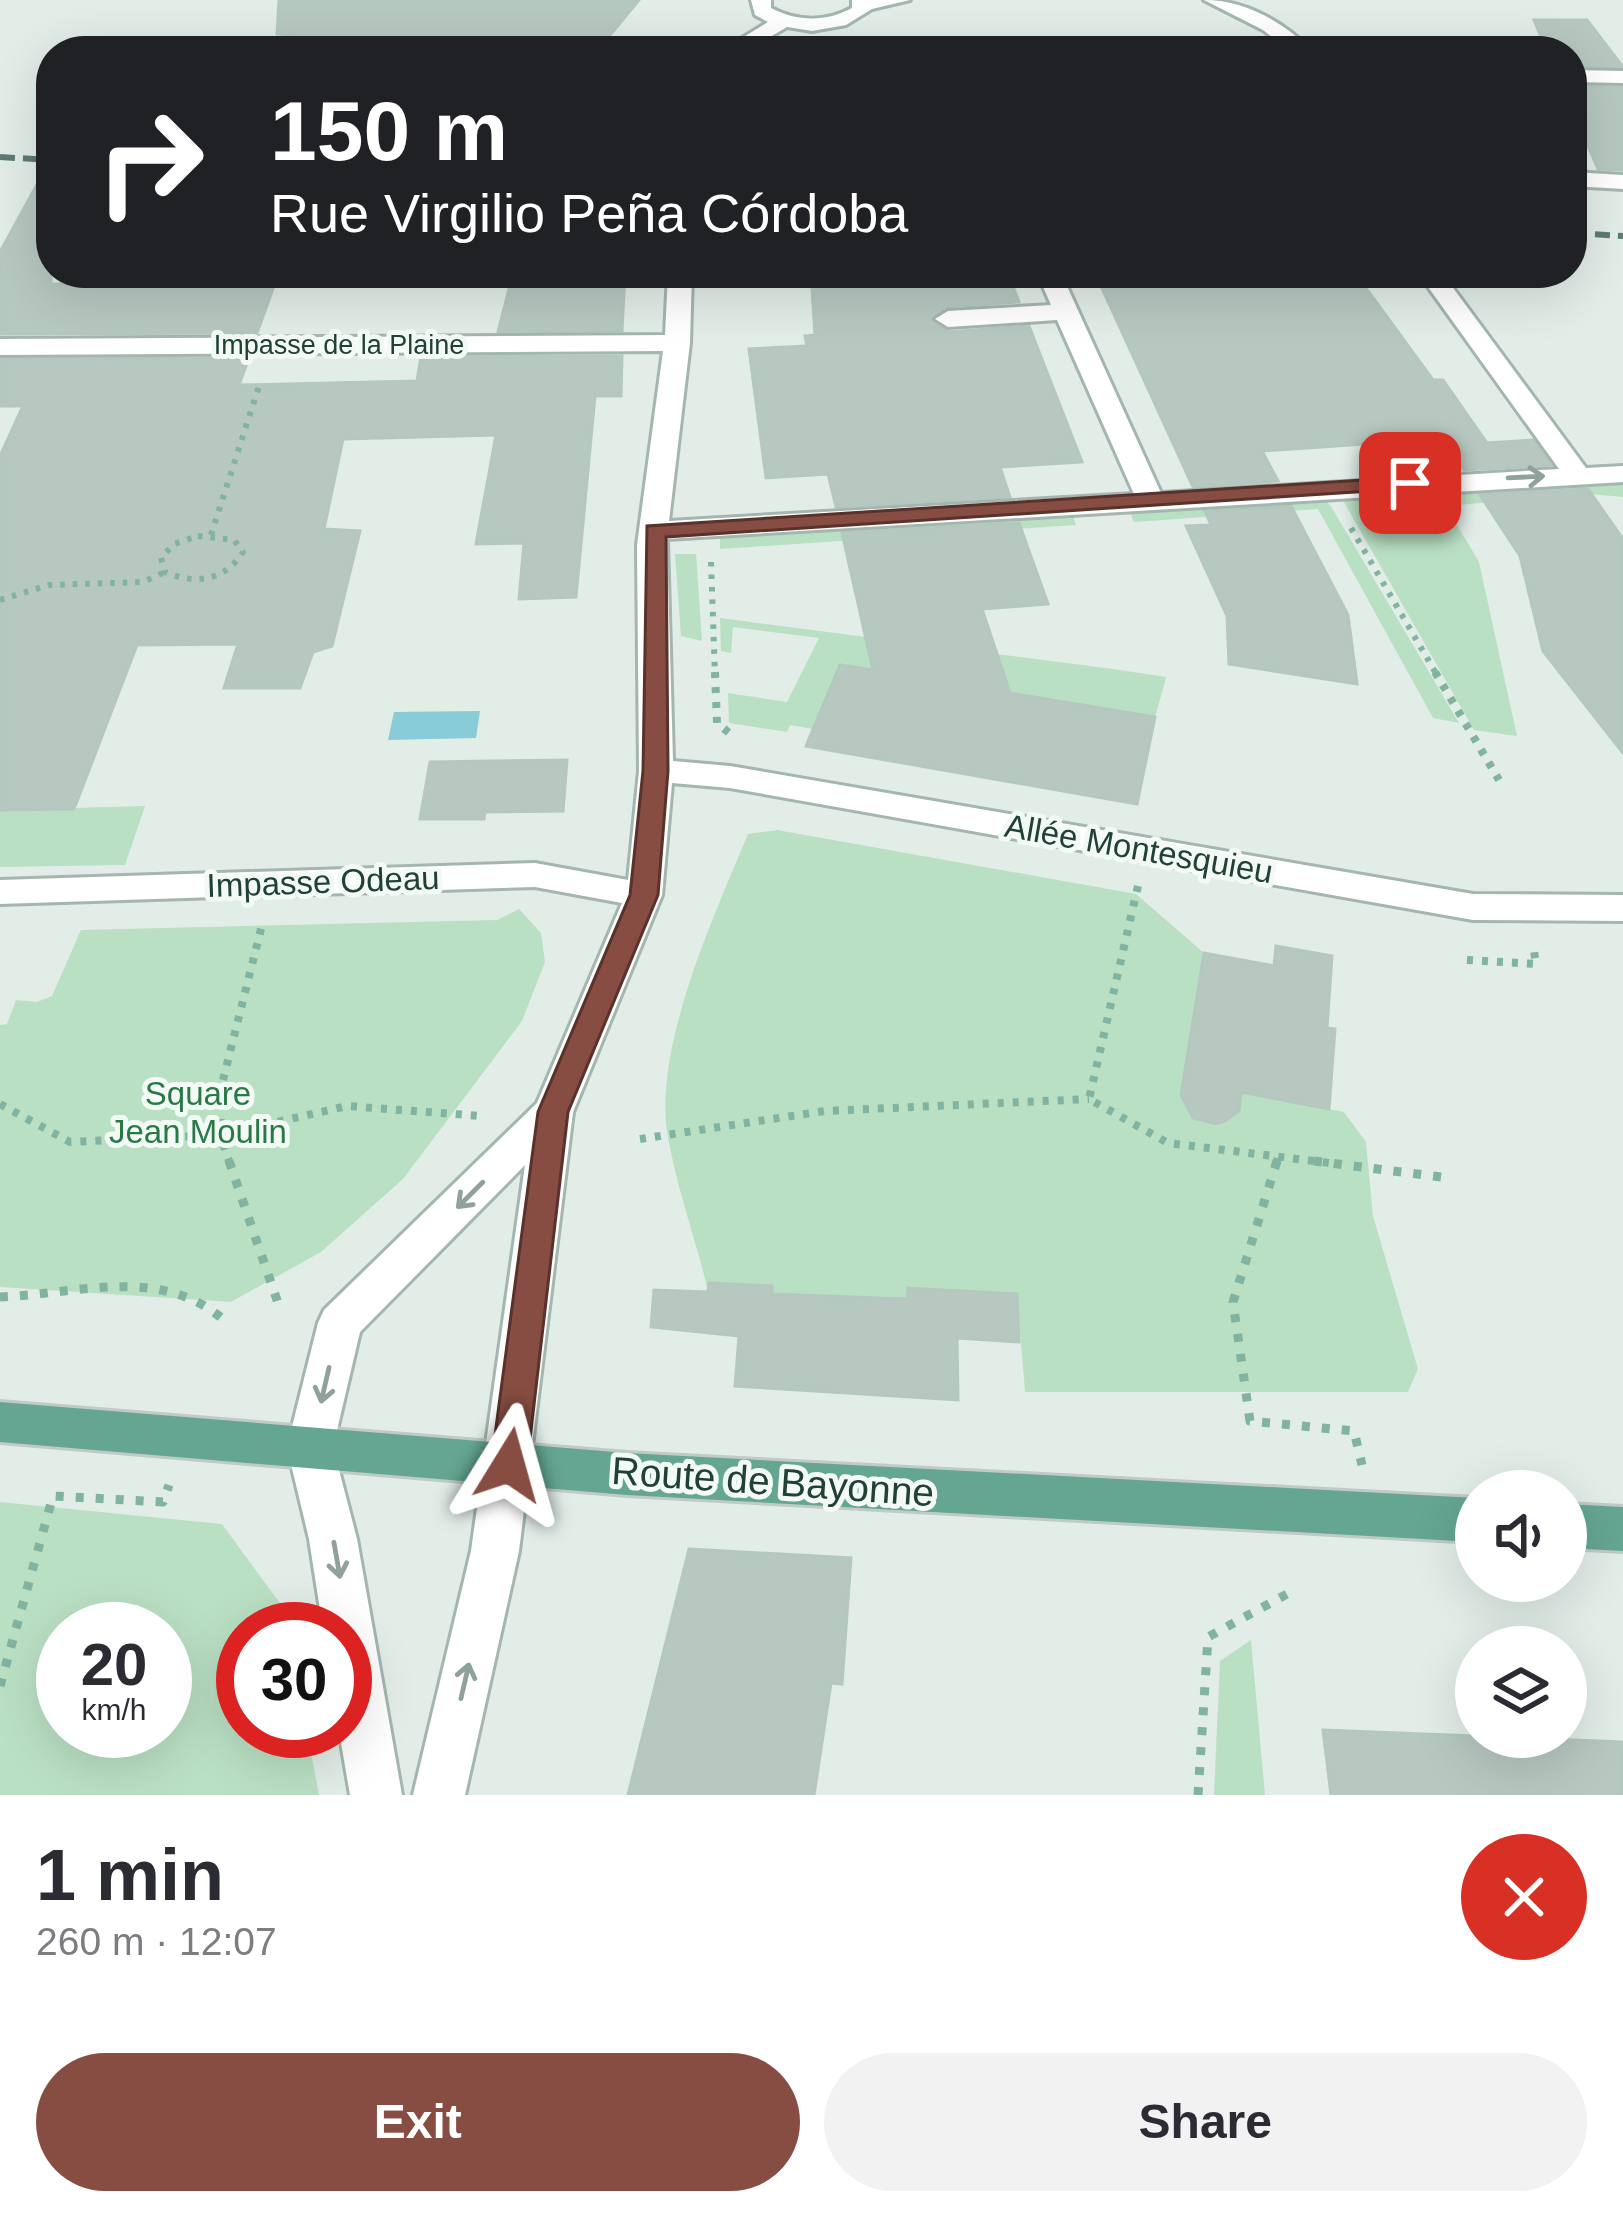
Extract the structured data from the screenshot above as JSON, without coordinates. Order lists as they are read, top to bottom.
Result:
{
  "streets": {
    "main road": ["Route de Bayonne"],
    "street": ["Impasse de la Plaine", "Allée Montesquieu", "Impasse Odeau"]
  },
  "parks": ["Square Jean Moulin"],
  "page": {
    "turn": ["150 m", "Rue Virgilio Peña Córdoba"],
    "speed": "20 km/h",
    "limit": "30",
    "heading": ["1 min", "260 m · 12:07"],
    "buttons": ["Exit", "Share"]
  }
}
